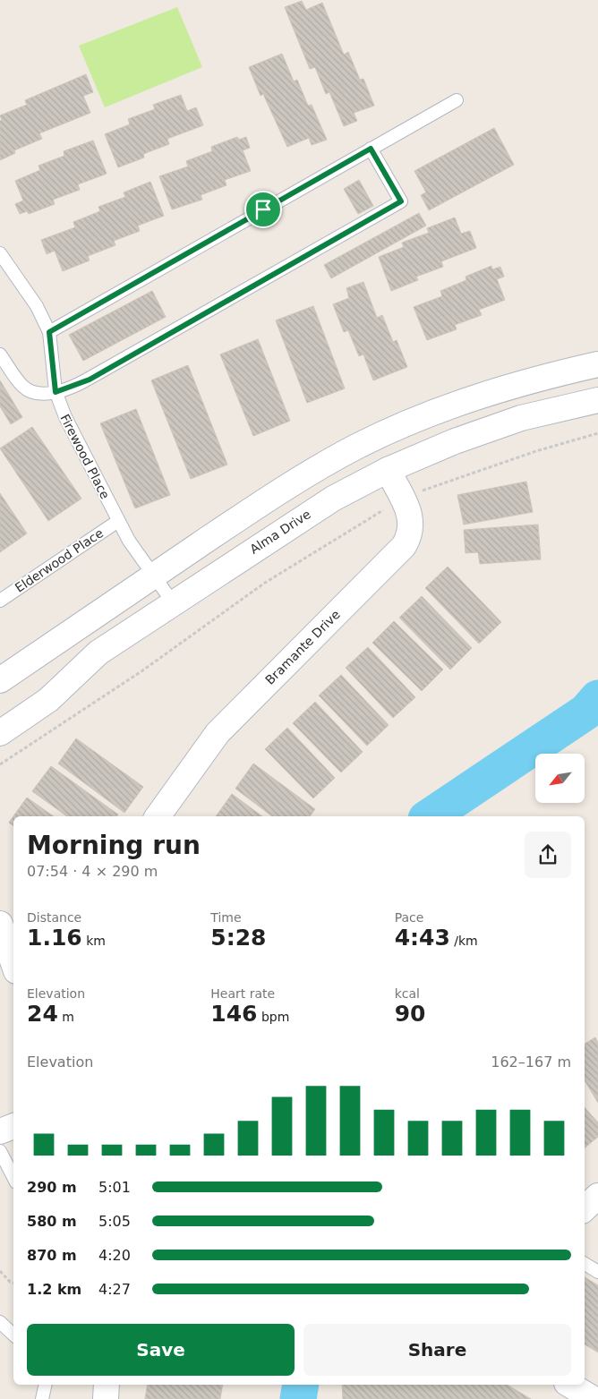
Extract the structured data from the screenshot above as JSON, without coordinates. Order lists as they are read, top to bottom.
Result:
{
  "streets": {
    "main road": ["Alma Drive", "Bramante Drive"],
    "lane": ["Firewood Place", "Elderwood Place"]
  },
  "crossings": [
    ["Firewood Place", "Alma Drive"],
    ["Firewood Place", "Elderwood Place"],
    ["Alma Drive", "Bramante Drive"]
  ],
  "north": "bottom left",
  "page": {
    "heading": ["Morning run", "07:54 · 4 × 290 m"],
    "stats": [
      ["Distance", "1.16 km"],
      ["Time", "5:28"],
      ["Pace", "4:43 /km"],
      ["Elevation", "24 m"],
      ["Heart rate", "146 bpm"],
      ["kcal", "90"]
    ],
    "chart": ["Elevation", "162–167 m"],
    "list": [
      {
        "name": "290 m",
        "note": "5:01"
      },
      {
        "name": "580 m",
        "note": "5:05"
      },
      {
        "name": "870 m",
        "note": "4:20"
      },
      {
        "name": "1.2 km",
        "note": "4:27"
      }
    ],
    "buttons": ["Save", "Share"]
  }
}
